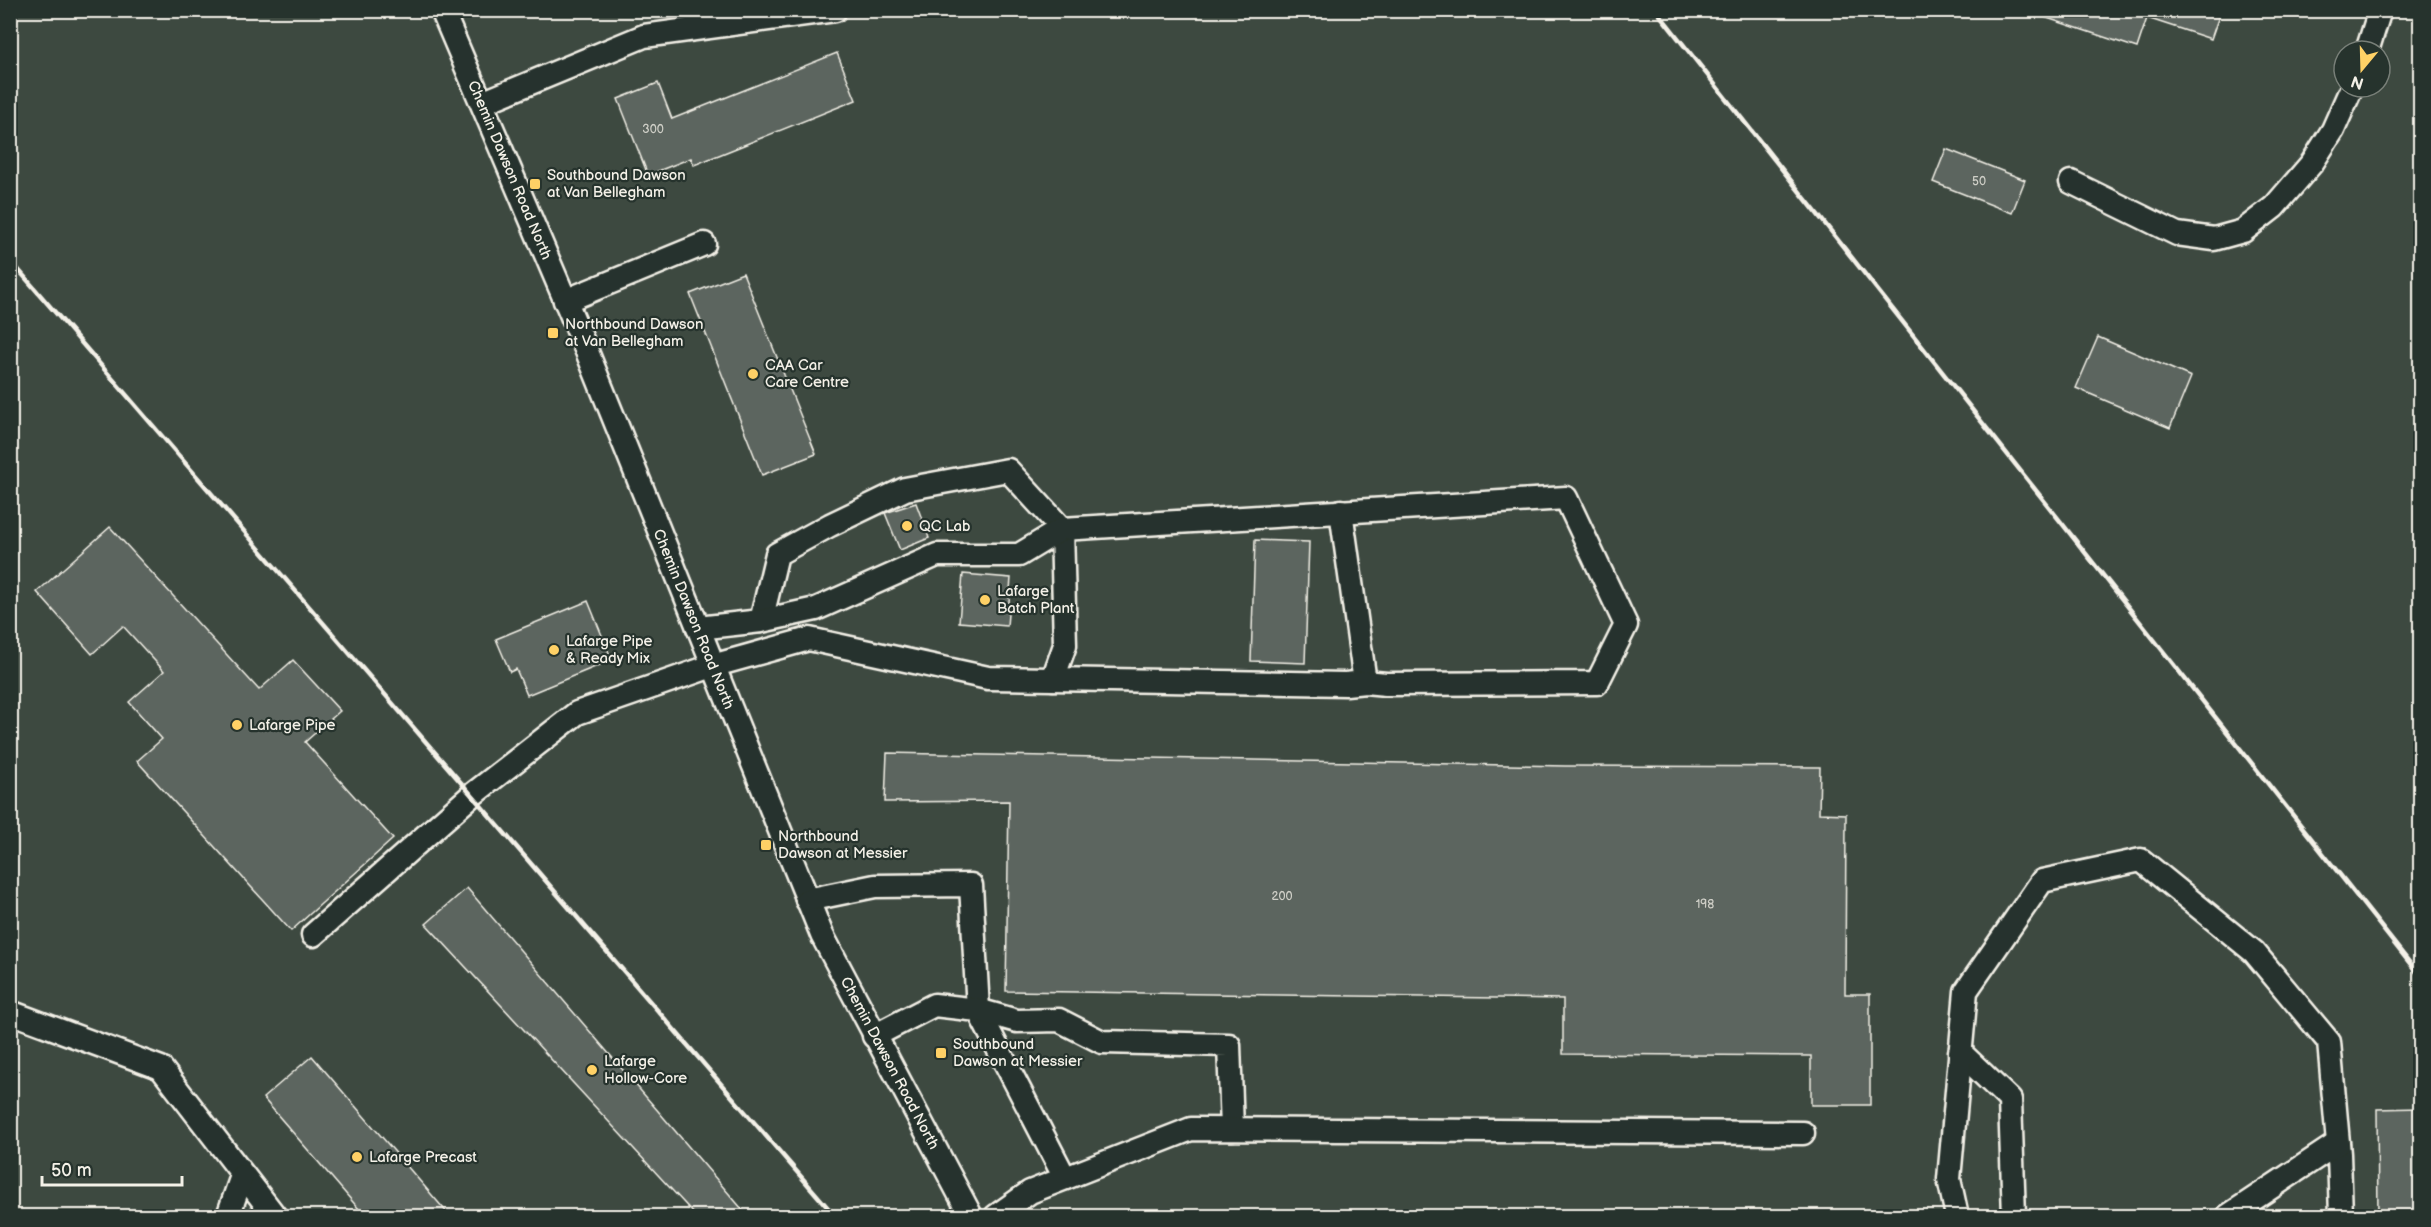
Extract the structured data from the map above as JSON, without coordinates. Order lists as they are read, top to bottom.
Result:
{
  "streets": {
    "street": ["Chemin Dawson Road North"]
  },
  "places": {
    "transit": [
      "Southbound Dawson at Van Bellegham",
      "Northbound Dawson at Van Bellegham",
      "Northbound Dawson at Messier",
      "Southbound Dawson at Messier"
    ],
    "other": [
      "CAA Car Care Centre",
      "QC Lab",
      "Lafarge Batch Plant",
      "Lafarge Pipe & Ready Mix",
      "Lafarge Pipe",
      "Lafarge Hollow-Core",
      "Lafarge Precast"
    ]
  },
  "house_numbers": [
    "300",
    "50",
    "200",
    "198"
  ],
  "scale_bar": "50 m",
  "north": "bottom"
}
